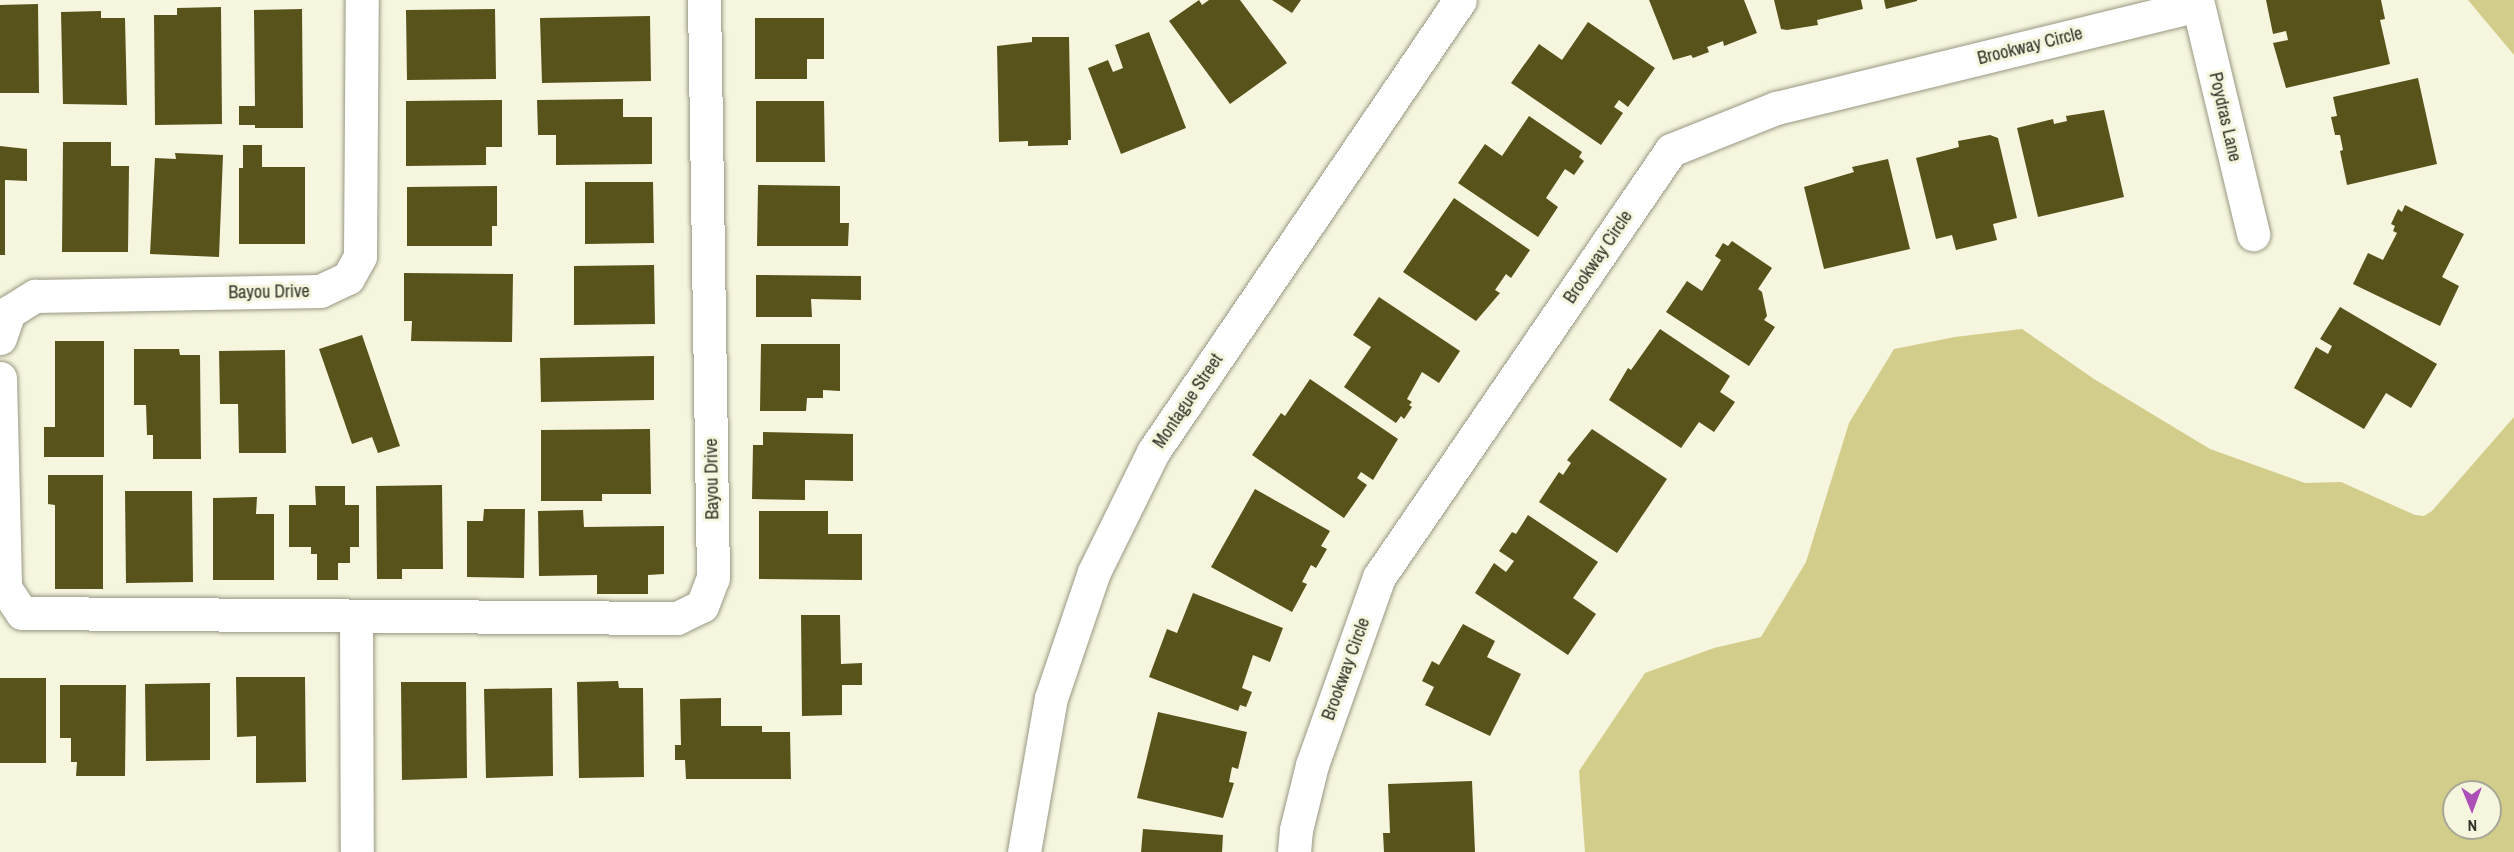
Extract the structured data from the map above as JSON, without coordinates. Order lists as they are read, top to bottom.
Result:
{
  "streets": {
    "street": [
      "Brookway Circle",
      "Poydras Lane",
      "Bayou Drive",
      "Montague Street"
    ]
  },
  "crossings": [
    ["Brookway Circle", "Poydras Lane"]
  ],
  "north": "bottom"
}
